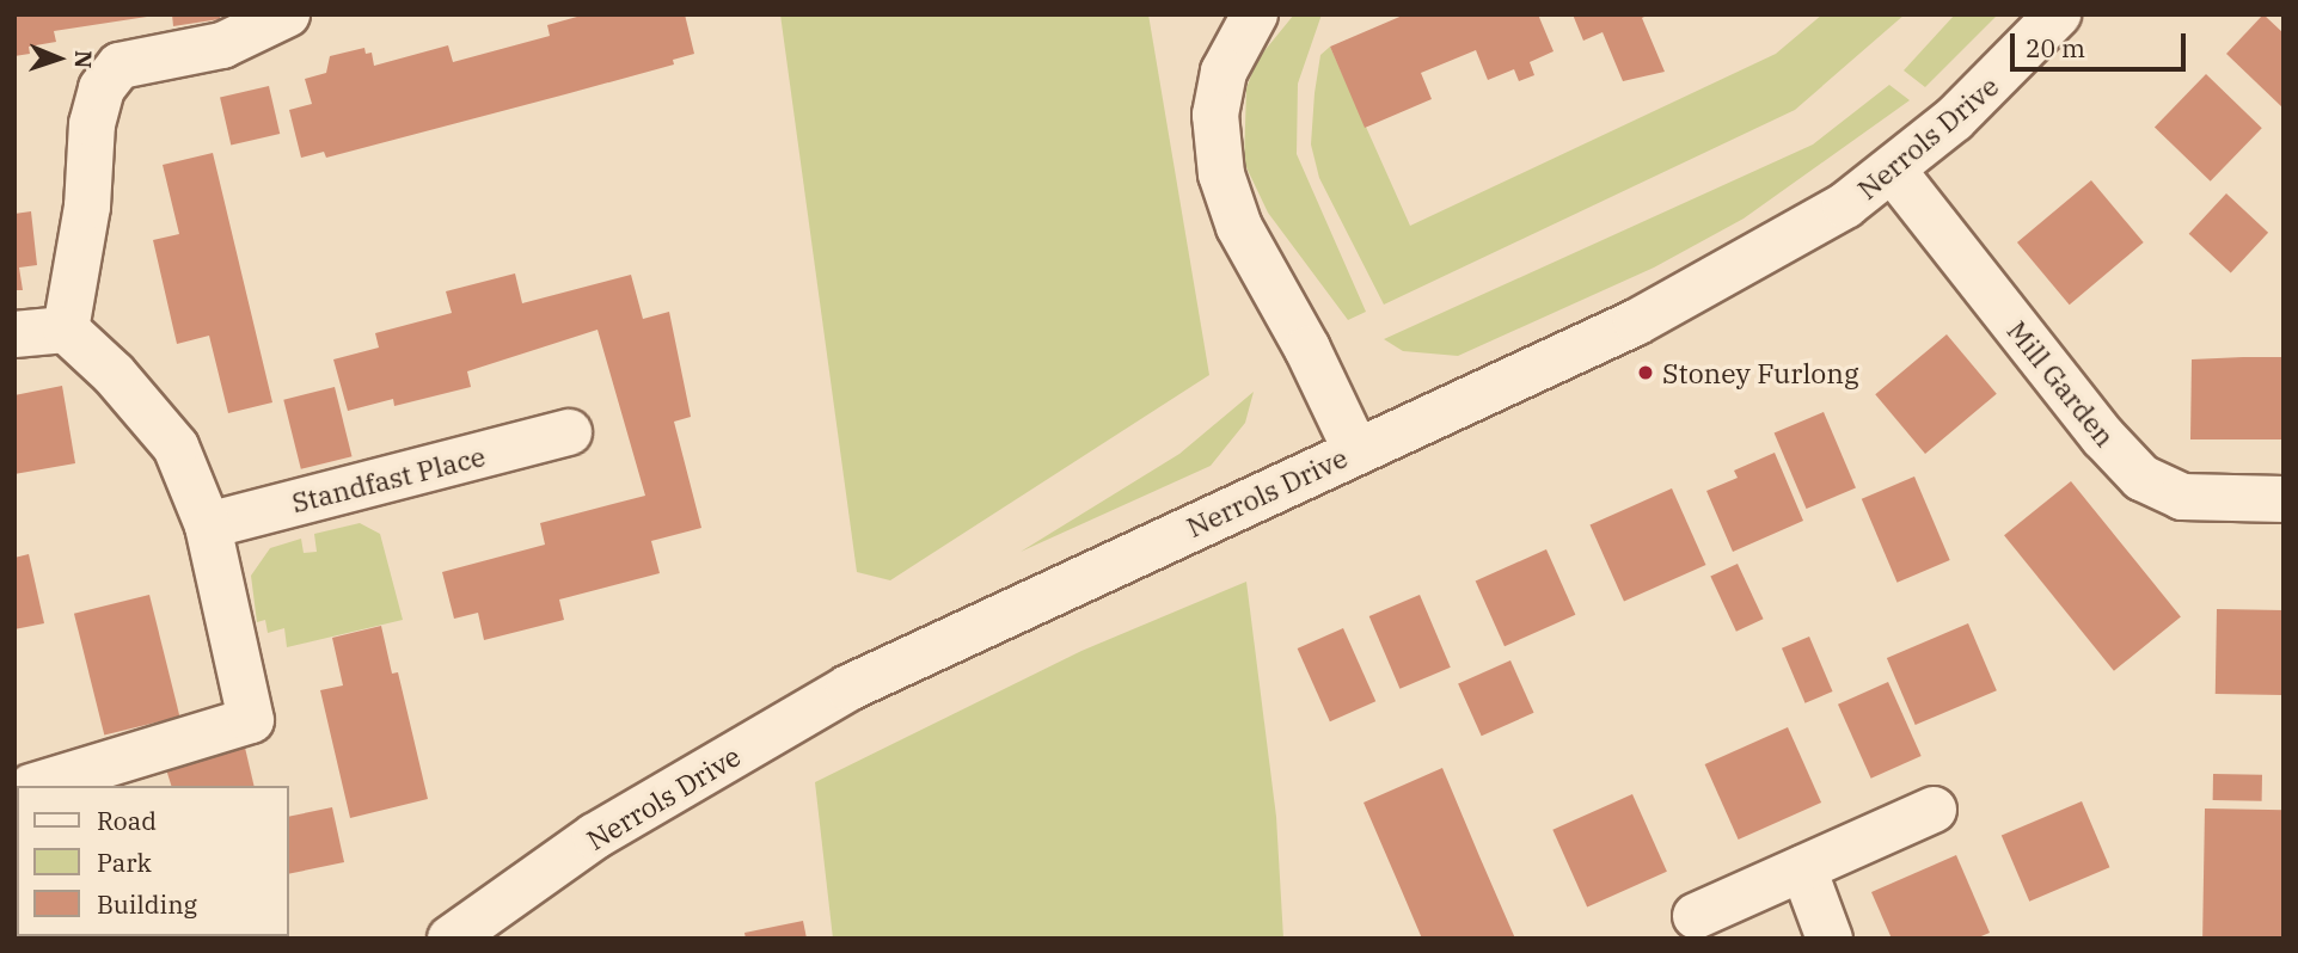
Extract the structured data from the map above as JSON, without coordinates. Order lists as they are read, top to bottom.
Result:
{
  "streets": {
    "street": ["Nerrols Drive", "Mill Garden", "Standfast Place"]
  },
  "crossings": [
    ["Nerrols Drive", "Mill Garden"]
  ],
  "places": ["Stoney Furlong"],
  "legend": ["Road", "Park", "Building"],
  "scale_bar": "20 m",
  "north": "right"
}
